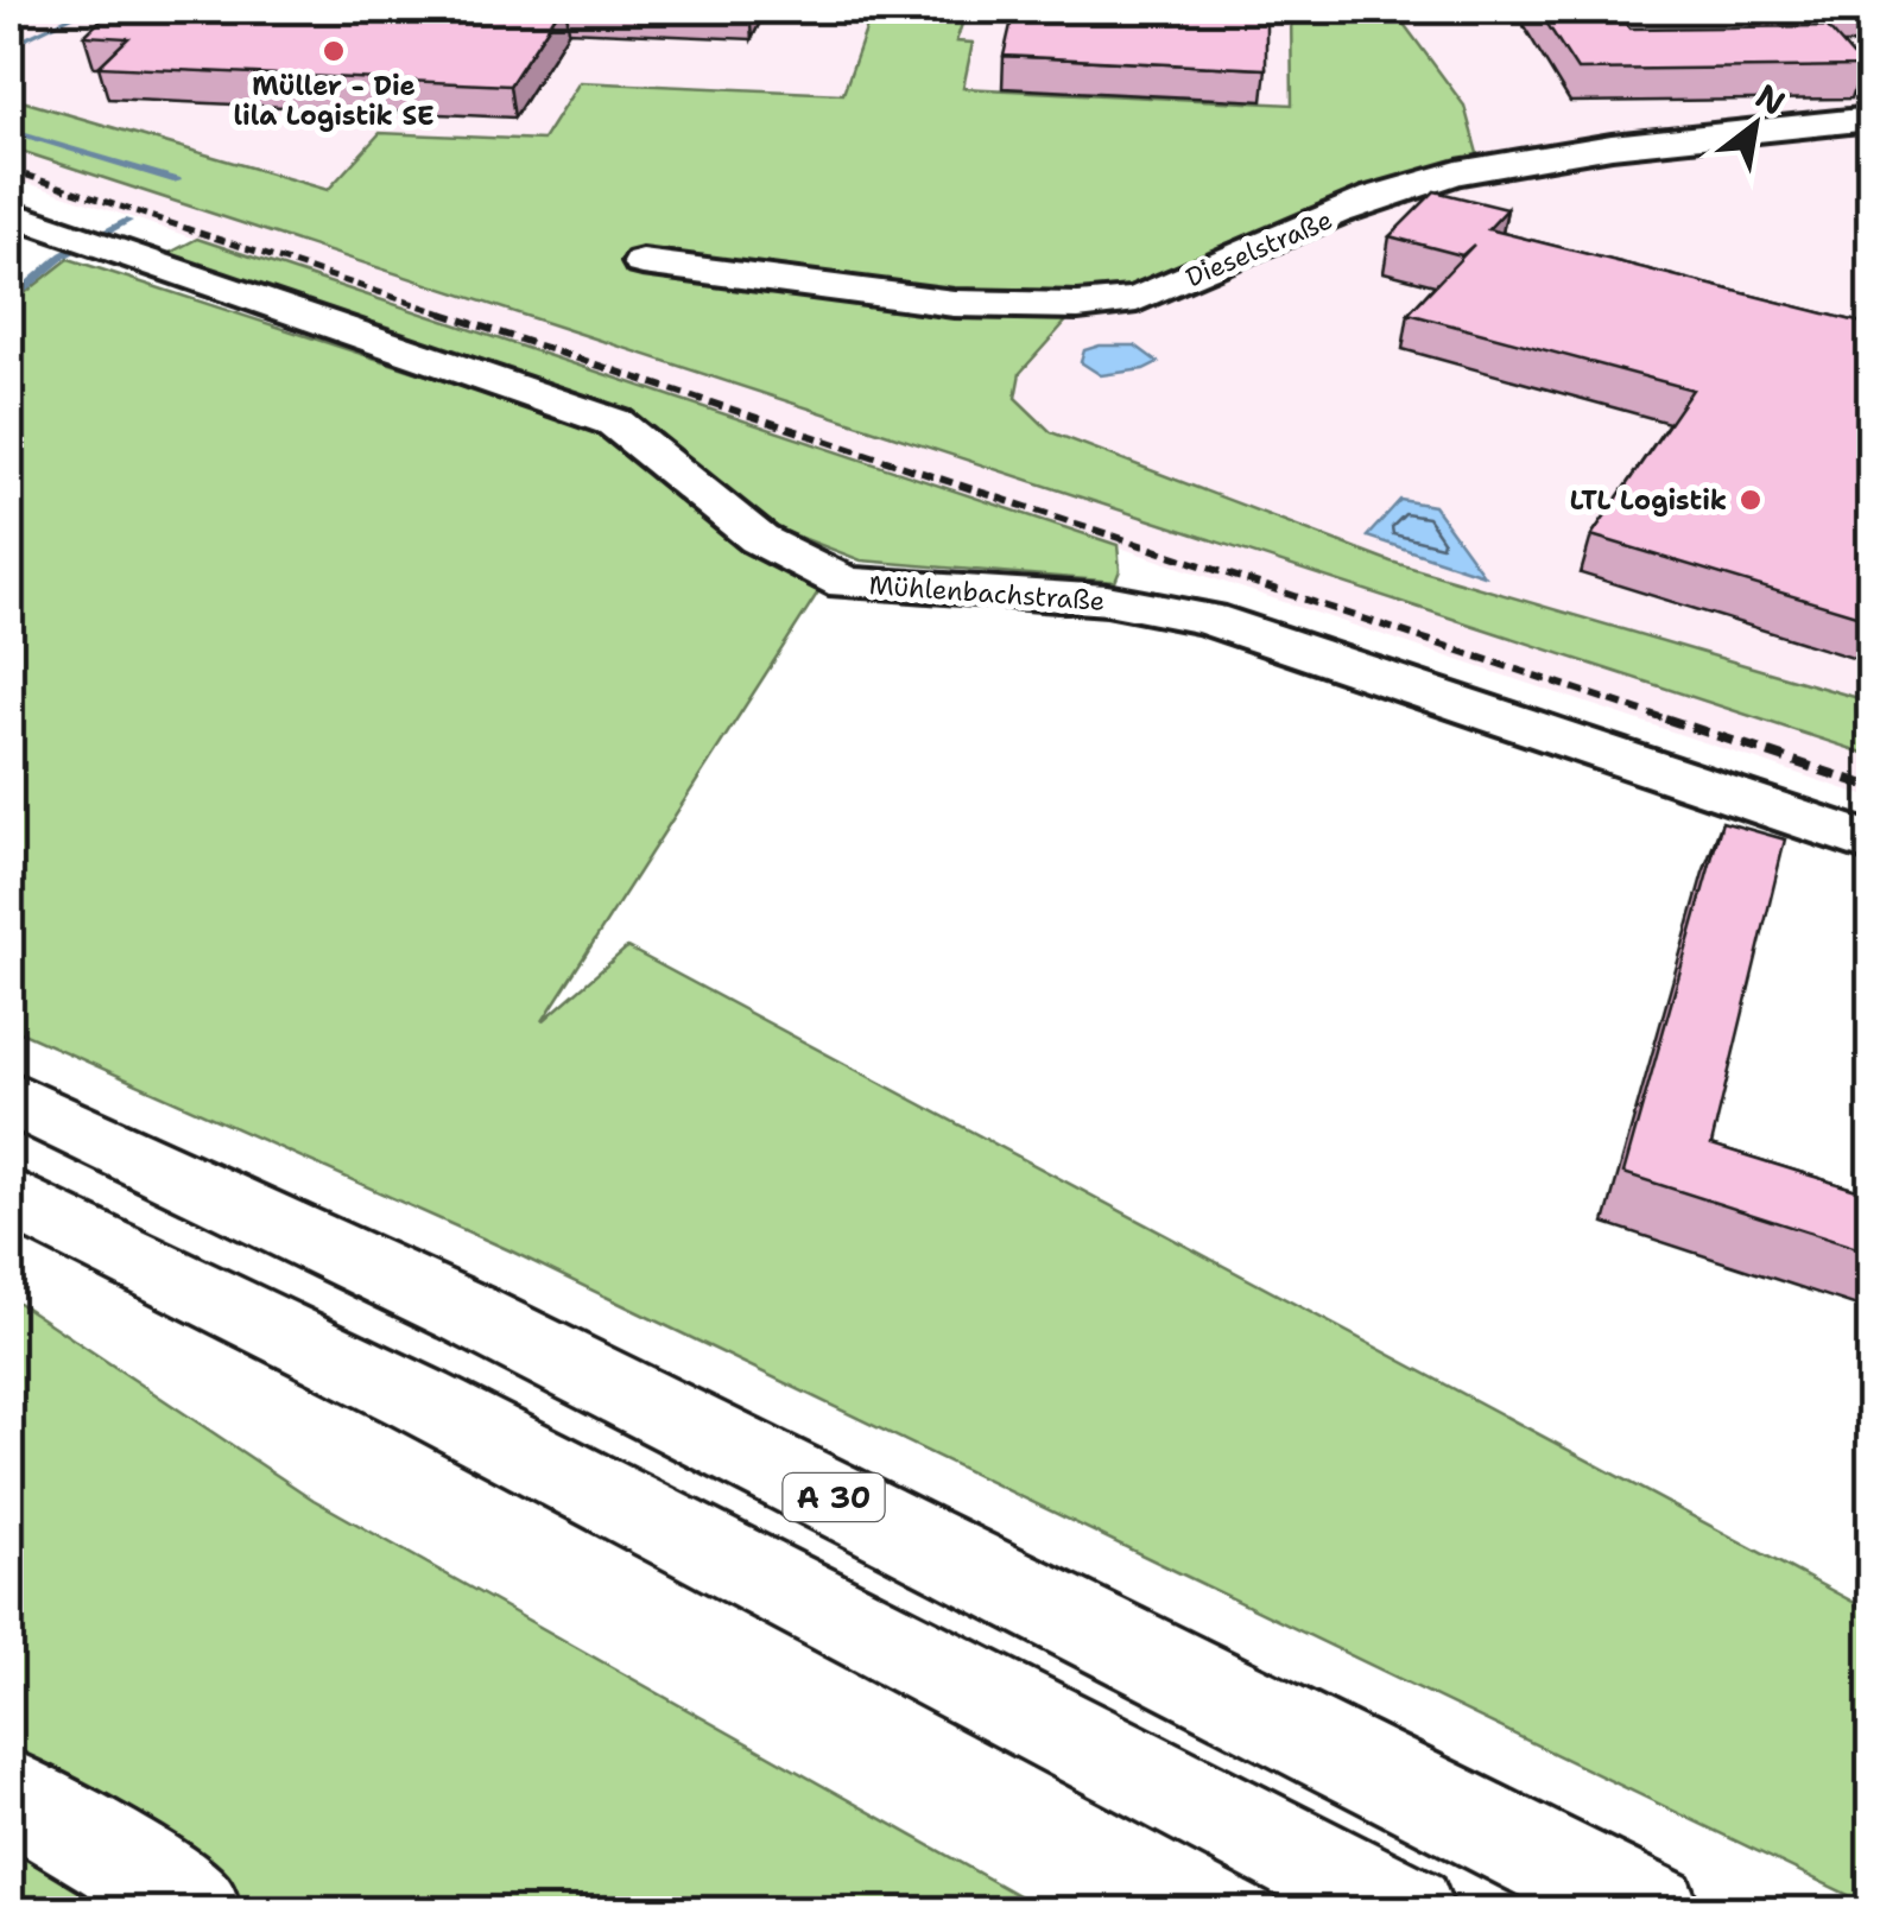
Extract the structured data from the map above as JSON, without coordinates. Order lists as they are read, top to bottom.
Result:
{
  "streets": {
    "main road": ["A 30"],
    "street": ["Dieselstraße", "Mühlenbachstraße"]
  },
  "places": ["Müller - Die lila Logistik SE", "LTL Logistik"],
  "north": "top right"
}
